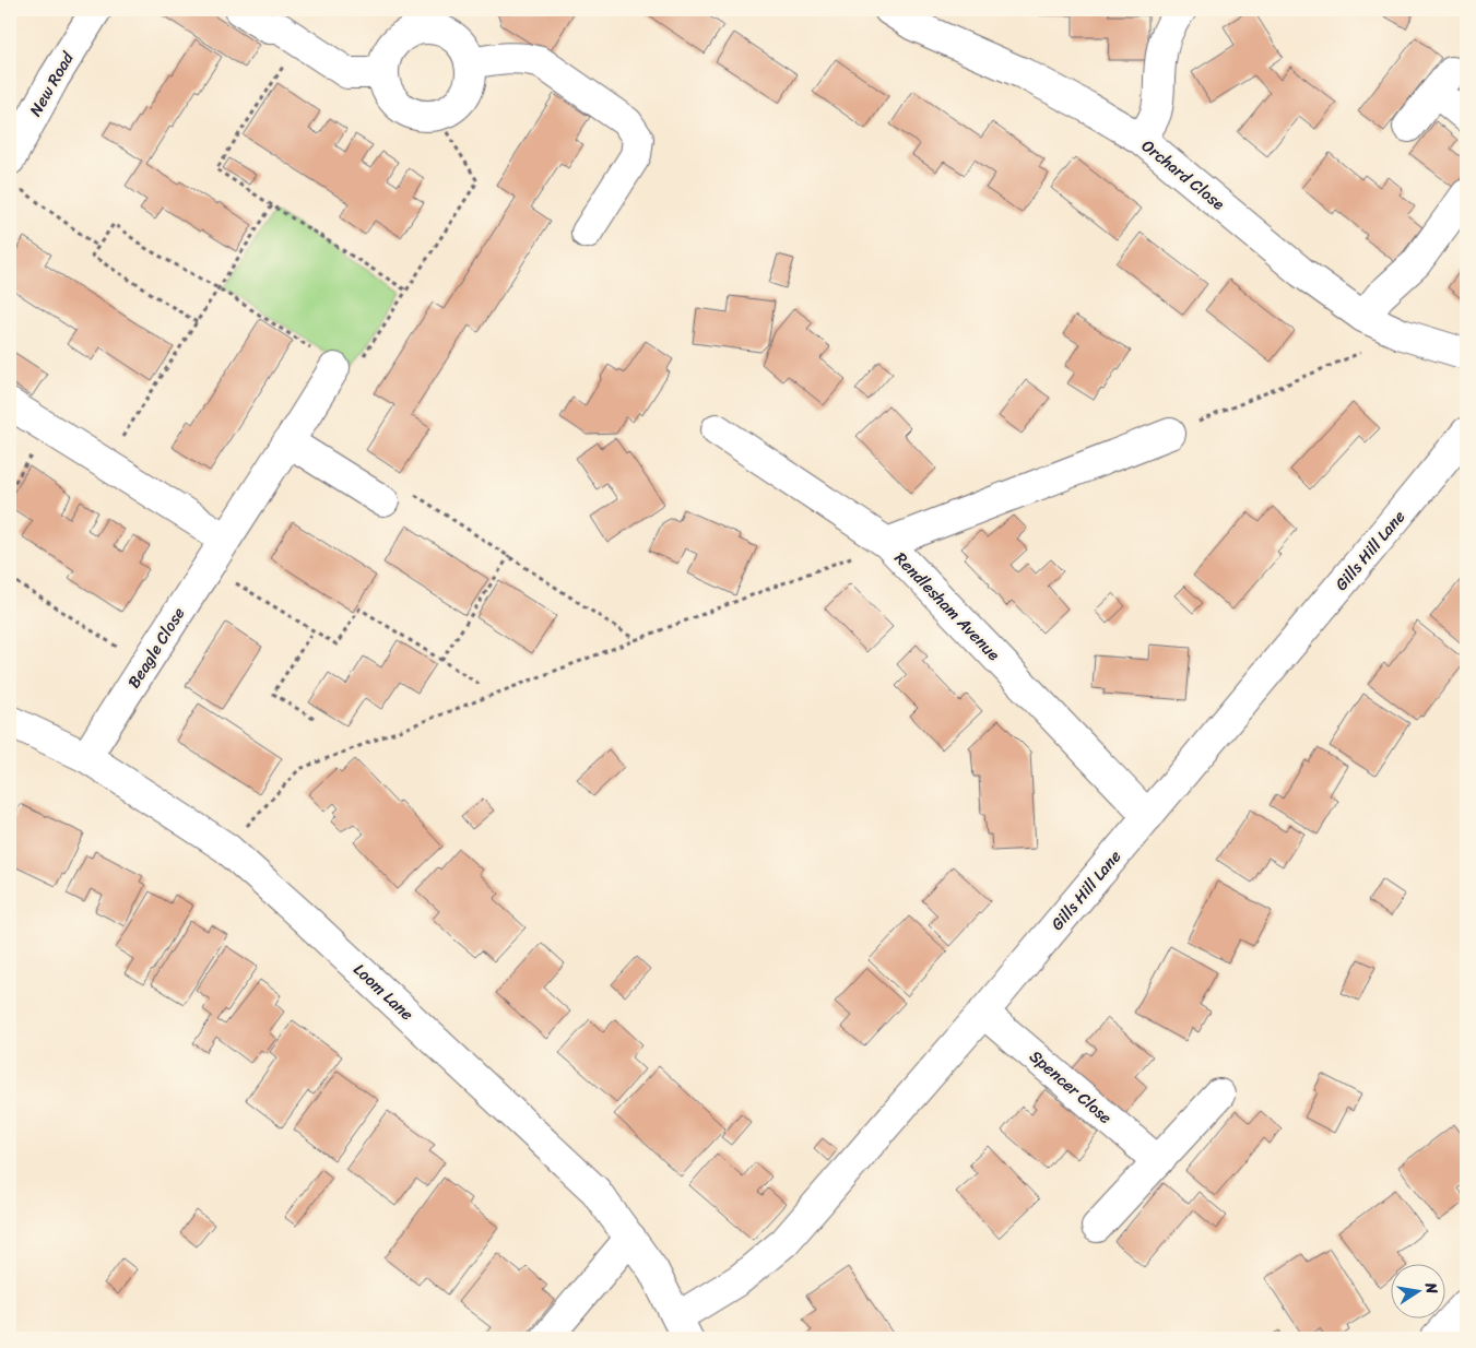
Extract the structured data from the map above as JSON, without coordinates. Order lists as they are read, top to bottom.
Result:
{
  "streets": {
    "street": [
      "New Road",
      "Orchard Close",
      "Gills Hill Lane",
      "Rendlesham Avenue",
      "Beagle Close",
      "Loom Lane",
      "Spencer Close"
    ]
  },
  "crossings": [
    ["Gills Hill Lane", "Rendlesham Avenue"],
    ["Gills Hill Lane", "Loom Lane"],
    ["Gills Hill Lane", "Spencer Close"],
    ["Beagle Close", "Loom Lane"]
  ],
  "north": "right"
}
